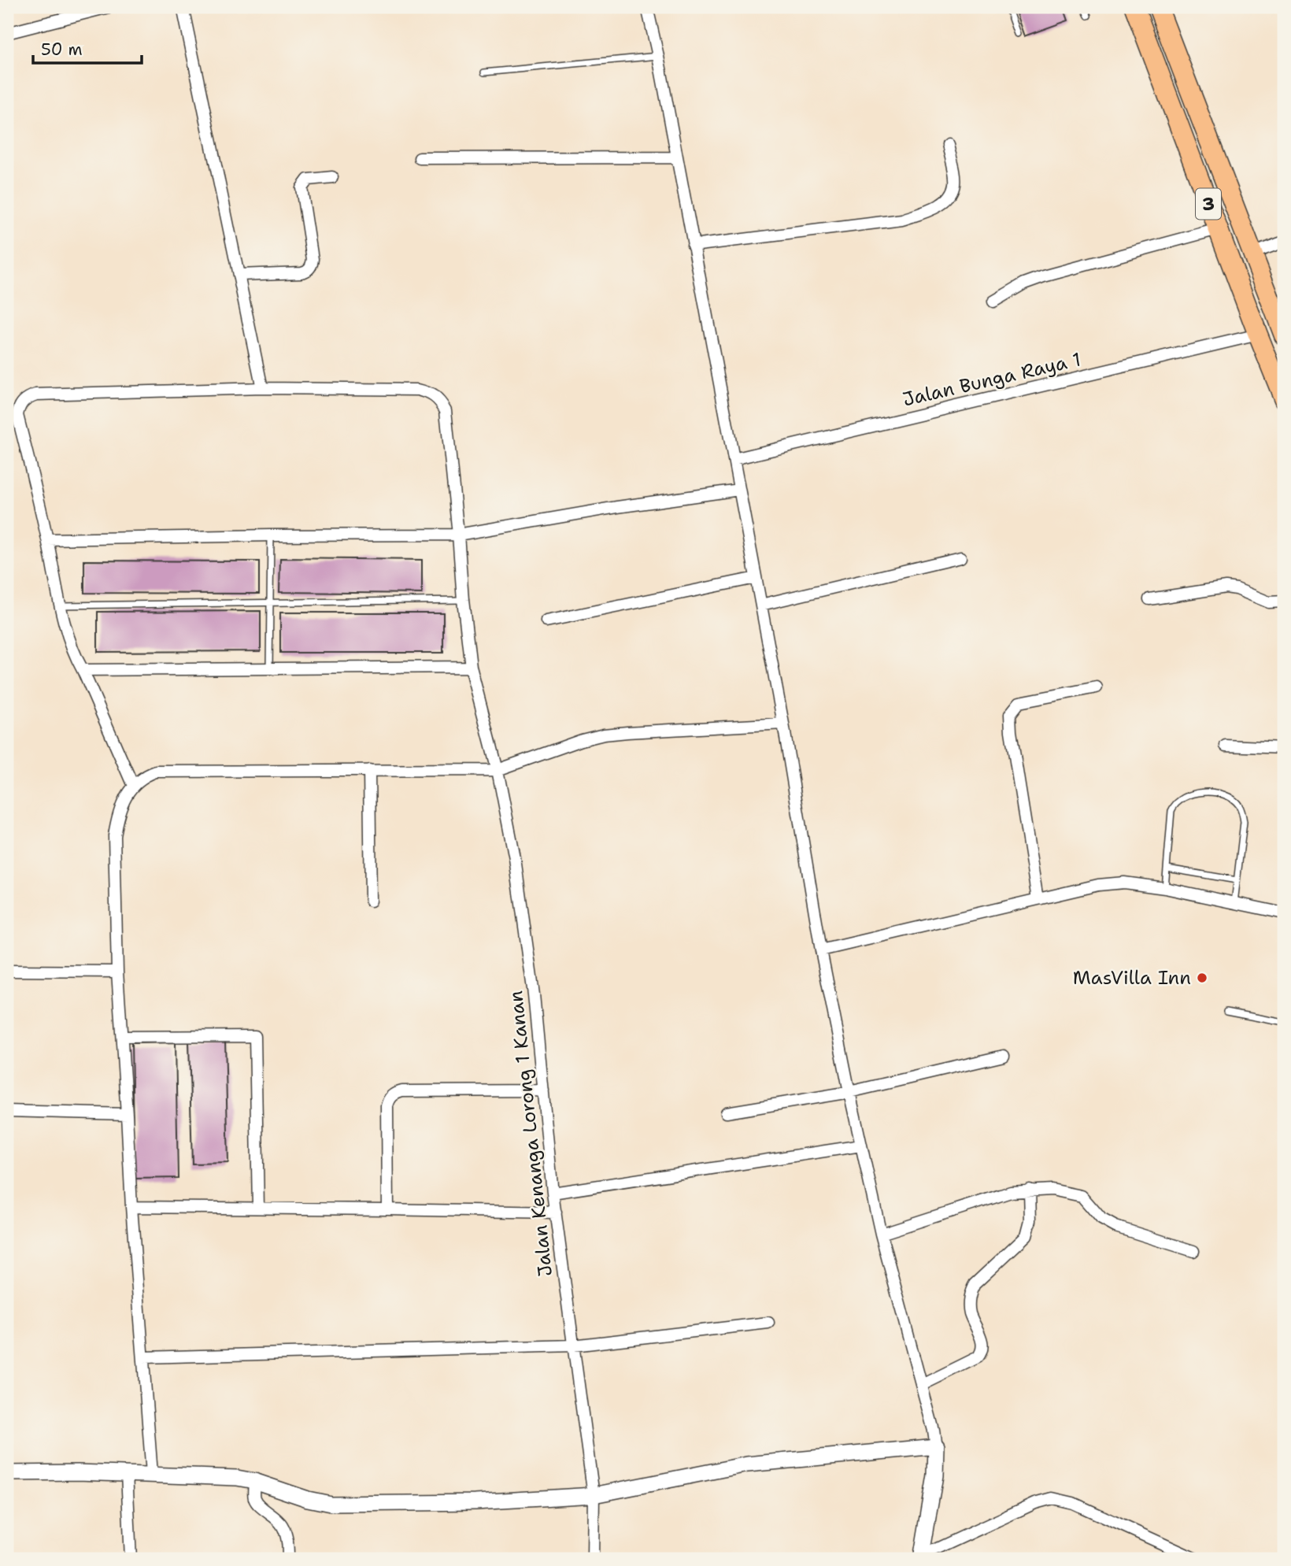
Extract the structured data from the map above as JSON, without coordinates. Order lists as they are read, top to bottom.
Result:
{
  "streets": {
    "highway": ["3"],
    "street": ["Jalan Bunga Raya 1", "Jalan Kenanga Lorong 1 Kanan"]
  },
  "crossings": [
    ["3", "Jalan Bunga Raya 1"]
  ],
  "places": ["MasVilla Inn"],
  "scale_bar": "50 m"
}
